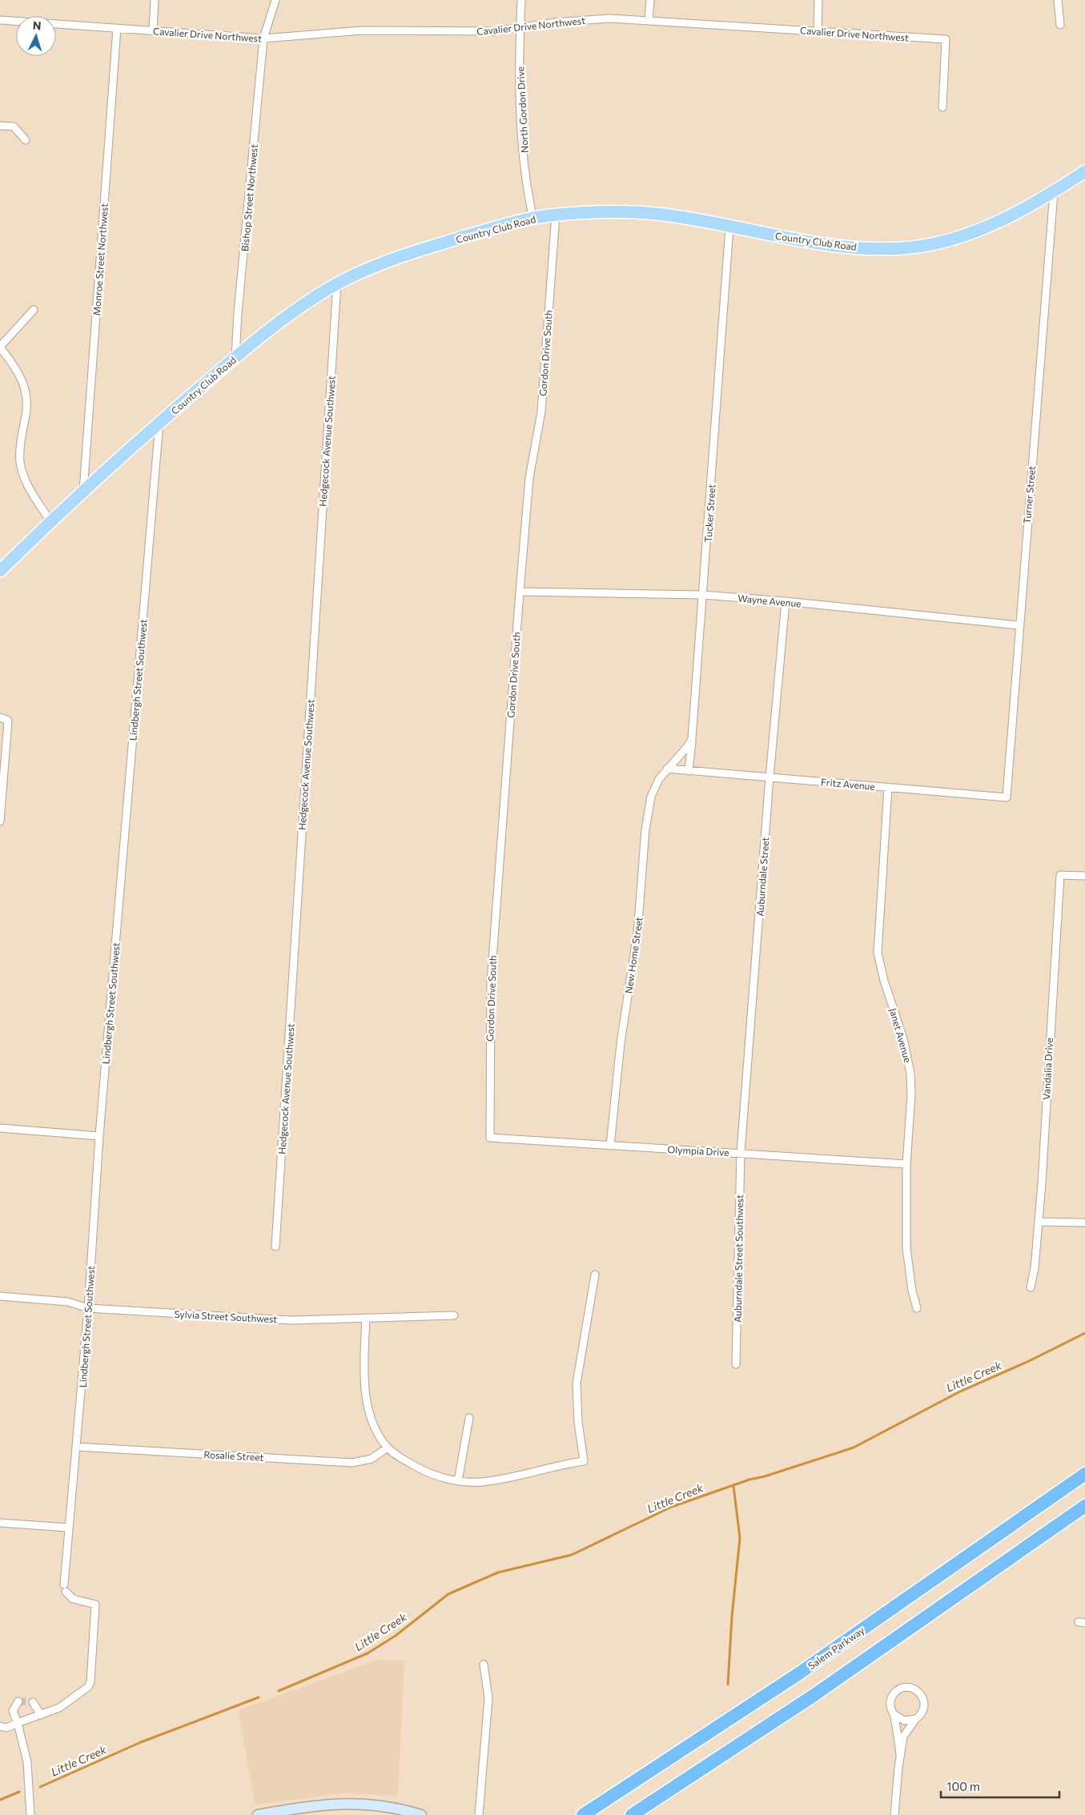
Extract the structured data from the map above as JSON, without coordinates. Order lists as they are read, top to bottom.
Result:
{
  "streets": {
    "highway": ["Salem Parkway"],
    "main road": ["Country Club Road"],
    "street": [
      "Cavalier Drive Northwest",
      "North Gordon Drive",
      "Bishop Street Northwest",
      "Monroe Street Northwest",
      "Gordon Drive South",
      "Hedgecock Avenue Southwest",
      "Turner Street",
      "Tucker Street",
      "Wayne Avenue",
      "Lindbergh Street Southwest",
      "Fritz Avenue",
      "Auburndale Street",
      "New Home Street",
      "Janet Avenue",
      "Vandalia Drive",
      "Olympia Drive",
      "Auburndale Street Southwest",
      "Sylvia Street Southwest",
      "Rosalie Street"
    ]
  },
  "crossings": [
    ["Cavalier Drive Northwest", "North Gordon Drive"],
    ["Cavalier Drive Northwest", "Bishop Street Northwest"],
    ["Cavalier Drive Northwest", "Monroe Street Northwest"],
    ["North Gordon Drive", "Country Club Road"],
    ["Bishop Street Northwest", "Country Club Road"],
    ["Country Club Road", "Monroe Street Northwest"],
    ["Country Club Road", "Gordon Drive South"],
    ["Country Club Road", "Hedgecock Avenue Southwest"],
    ["Country Club Road", "Turner Street"],
    ["Country Club Road", "Tucker Street"],
    ["Country Club Road", "Lindbergh Street Southwest"],
    ["Gordon Drive South", "Wayne Avenue"],
    ["Gordon Drive South", "Olympia Drive"],
    ["Turner Street", "Wayne Avenue"],
    ["Turner Street", "Fritz Avenue"],
    ["Tucker Street", "Wayne Avenue"],
    ["Tucker Street", "Fritz Avenue"],
    ["Wayne Avenue", "Auburndale Street"],
    ["Lindbergh Street Southwest", "Sylvia Street Southwest"],
    ["Lindbergh Street Southwest", "Rosalie Street"],
    ["Fritz Avenue", "Auburndale Street"],
    ["Fritz Avenue", "Janet Avenue"],
    ["Auburndale Street", "Olympia Drive"],
    ["Auburndale Street", "Auburndale Street Southwest"],
    ["New Home Street", "Olympia Drive"],
    ["Janet Avenue", "Olympia Drive"],
    ["Olympia Drive", "Auburndale Street Southwest"]
  ],
  "water": ["Little Creek"],
  "scale_bar": "100 m",
  "north": "top"
}
